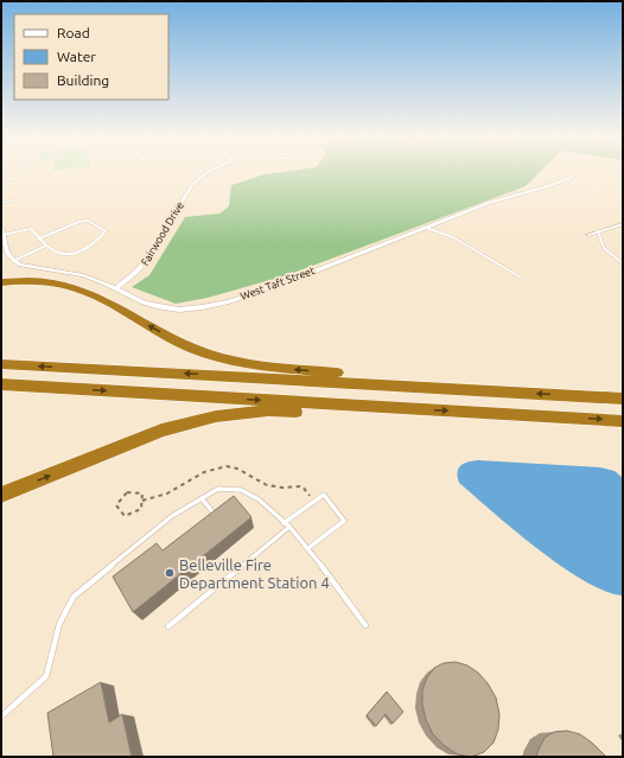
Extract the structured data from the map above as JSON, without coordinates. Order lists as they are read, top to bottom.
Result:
{
  "streets": {
    "street": ["Fairwood Drive", "West Taft Street"]
  },
  "crossings": [
    ["Fairwood Drive", "West Taft Street"]
  ],
  "places": ["Belleville Fire Department Station 4"],
  "legend": ["Road", "Water", "Building"]
}
